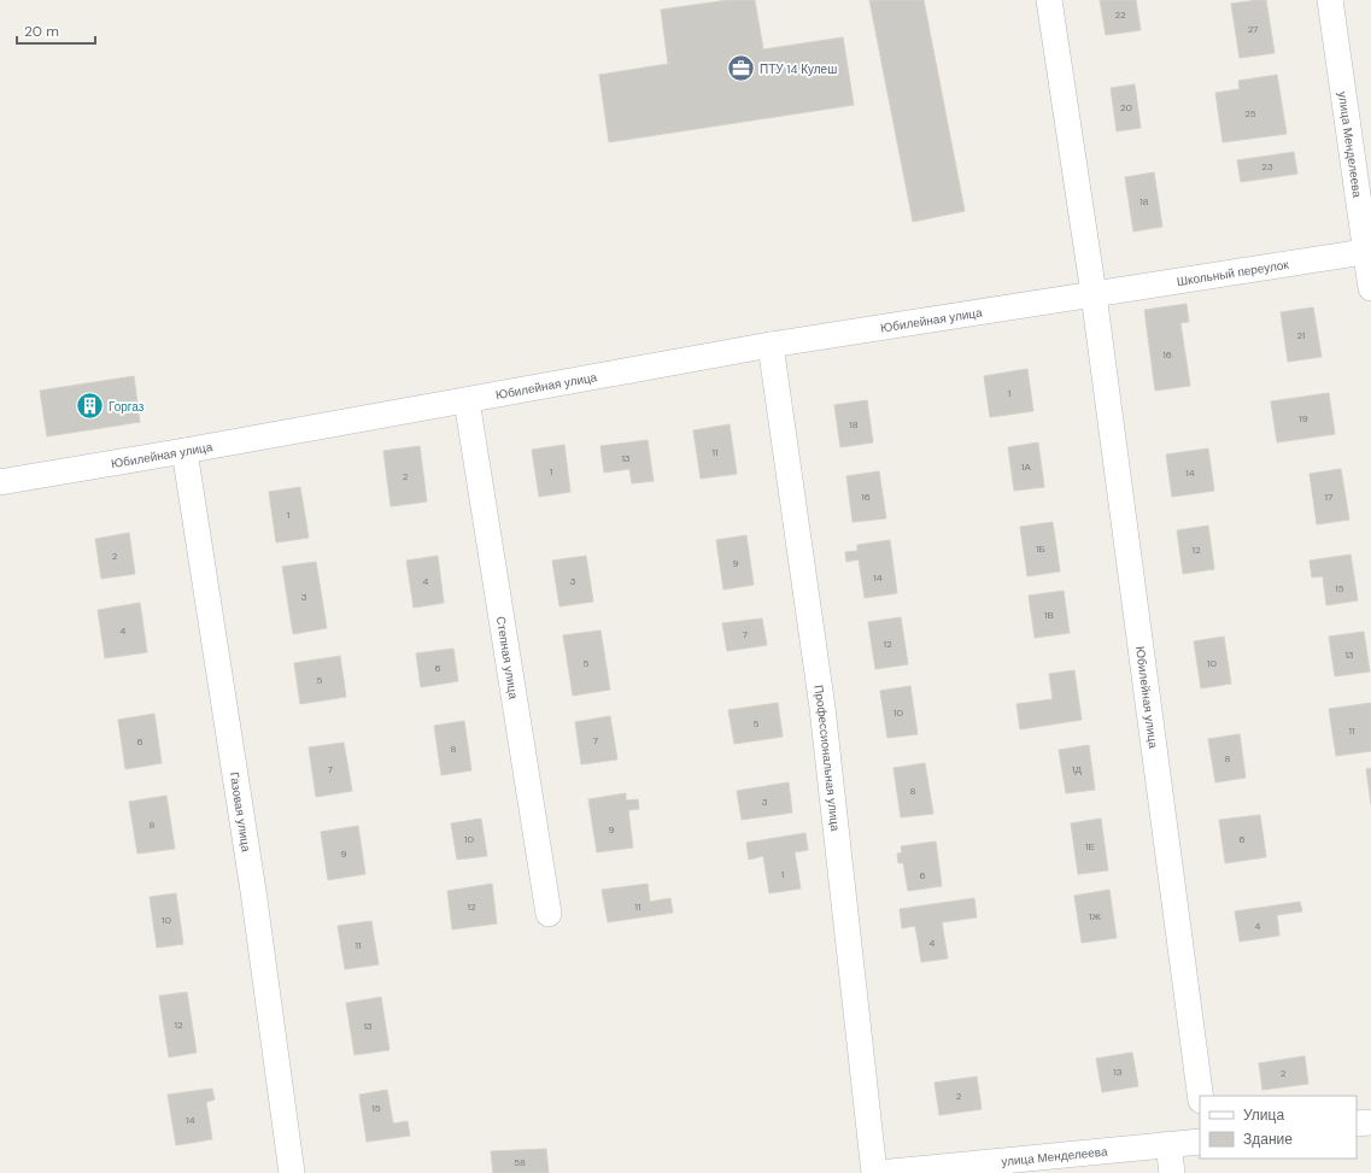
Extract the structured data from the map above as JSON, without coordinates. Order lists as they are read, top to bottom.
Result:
{
  "streets": {
    "street": [
      "улица Менделеева",
      "Школьный переулок",
      "Юбилейная улица",
      "Степная улица",
      "Профессиональная улица",
      "Газовая улица"
    ]
  },
  "crossings": [
    ["улица Менделеева", "Школьный переулок"],
    ["Школьный переулок", "Юбилейная улица"],
    ["Юбилейная улица", "Степная улица"],
    ["Юбилейная улица", "Профессиональная улица"],
    ["Юбилейная улица", "Газовая улица"]
  ],
  "places": {
    "office": ["ПТУ 14 Кулеш"],
    "building": ["Горгаз"]
  },
  "house_numbers": [
    "22",
    "27",
    "20",
    "25",
    "23",
    "18",
    "21",
    "16",
    "1",
    "19",
    "18",
    "11",
    "13",
    "1А",
    "1",
    "14",
    "2",
    "16",
    "17",
    "1",
    "1Б",
    "12",
    "2",
    "9",
    "14",
    "4",
    "3",
    "15",
    "3",
    "1В",
    "4",
    "7",
    "12",
    "13",
    "5",
    "10",
    "6",
    "5",
    "10",
    "5",
    "11",
    "7",
    "6",
    "8",
    "8",
    "7",
    "1Д",
    "8",
    "3",
    "8",
    "9",
    "10",
    "6",
    "1Е",
    "9",
    "1",
    "6",
    "12",
    "11",
    "1Ж",
    "10",
    "4",
    "4",
    "11",
    "12",
    "13",
    "1З",
    "2",
    "2",
    "15",
    "14",
    "58"
  ],
  "legend": ["Улица", "Здание"],
  "scale_bar": "20 m"
}
